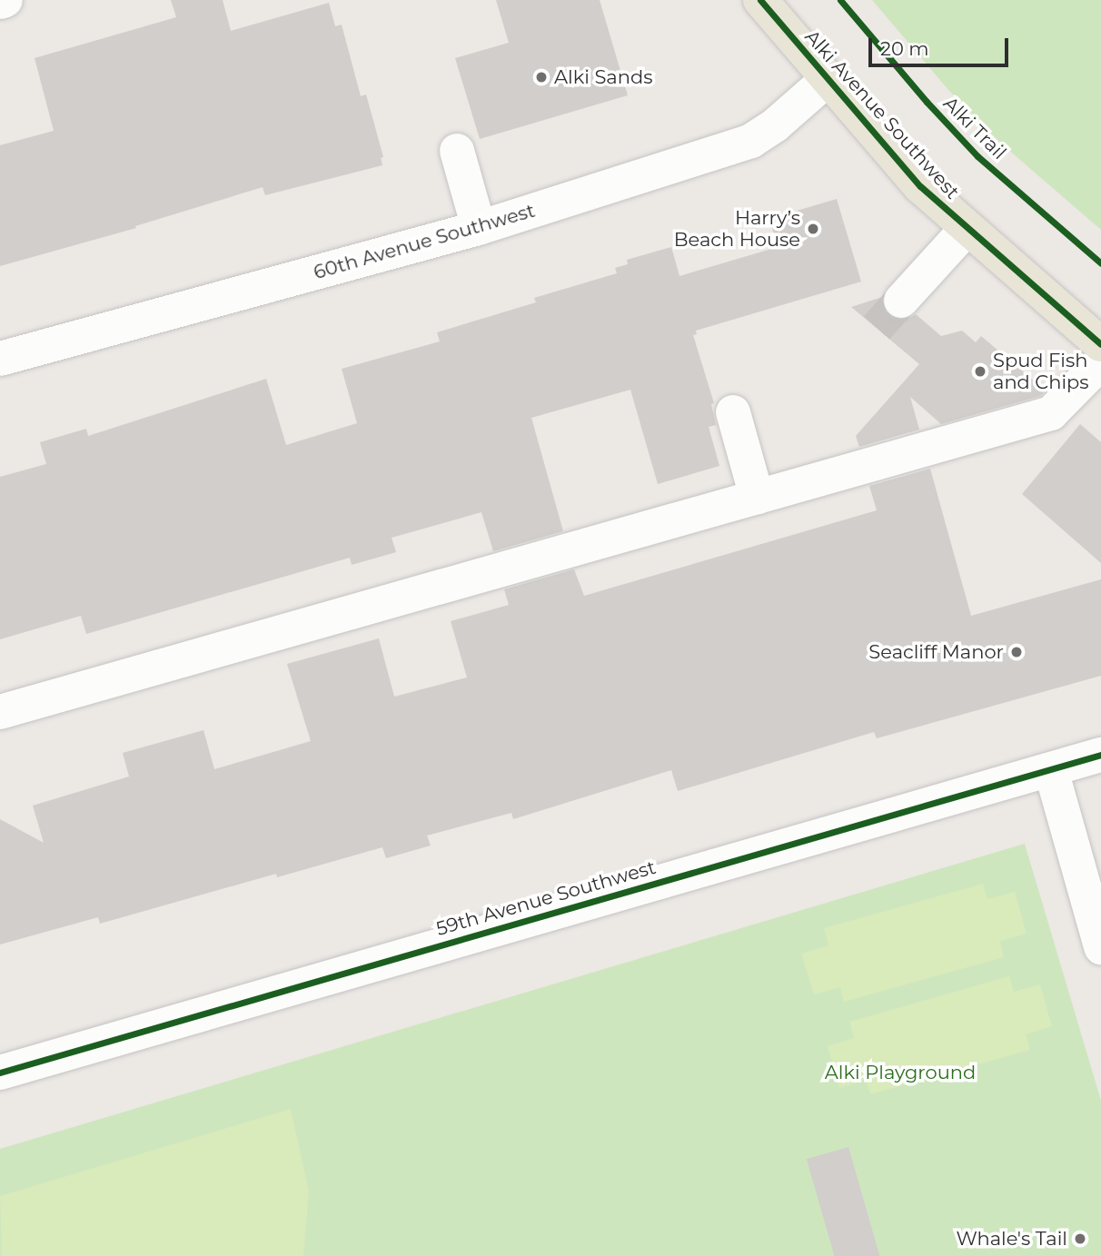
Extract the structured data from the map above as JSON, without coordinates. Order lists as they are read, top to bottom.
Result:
{
  "streets": {
    "main road": ["Alki Avenue Southwest"],
    "street": ["60th Avenue Southwest", "59th Avenue Southwest"],
    "cycle path": ["Alki Trail"]
  },
  "crossings": [
    ["Alki Avenue Southwest", "60th Avenue Southwest"]
  ],
  "parks": ["Alki Playground"],
  "places": [
    "Alki Sands",
    "Harry’s Beach House",
    "Spud Fish and Chips",
    "Seacliff Manor",
    "Whale's Tail"
  ],
  "scale_bar": "20 m"
}
